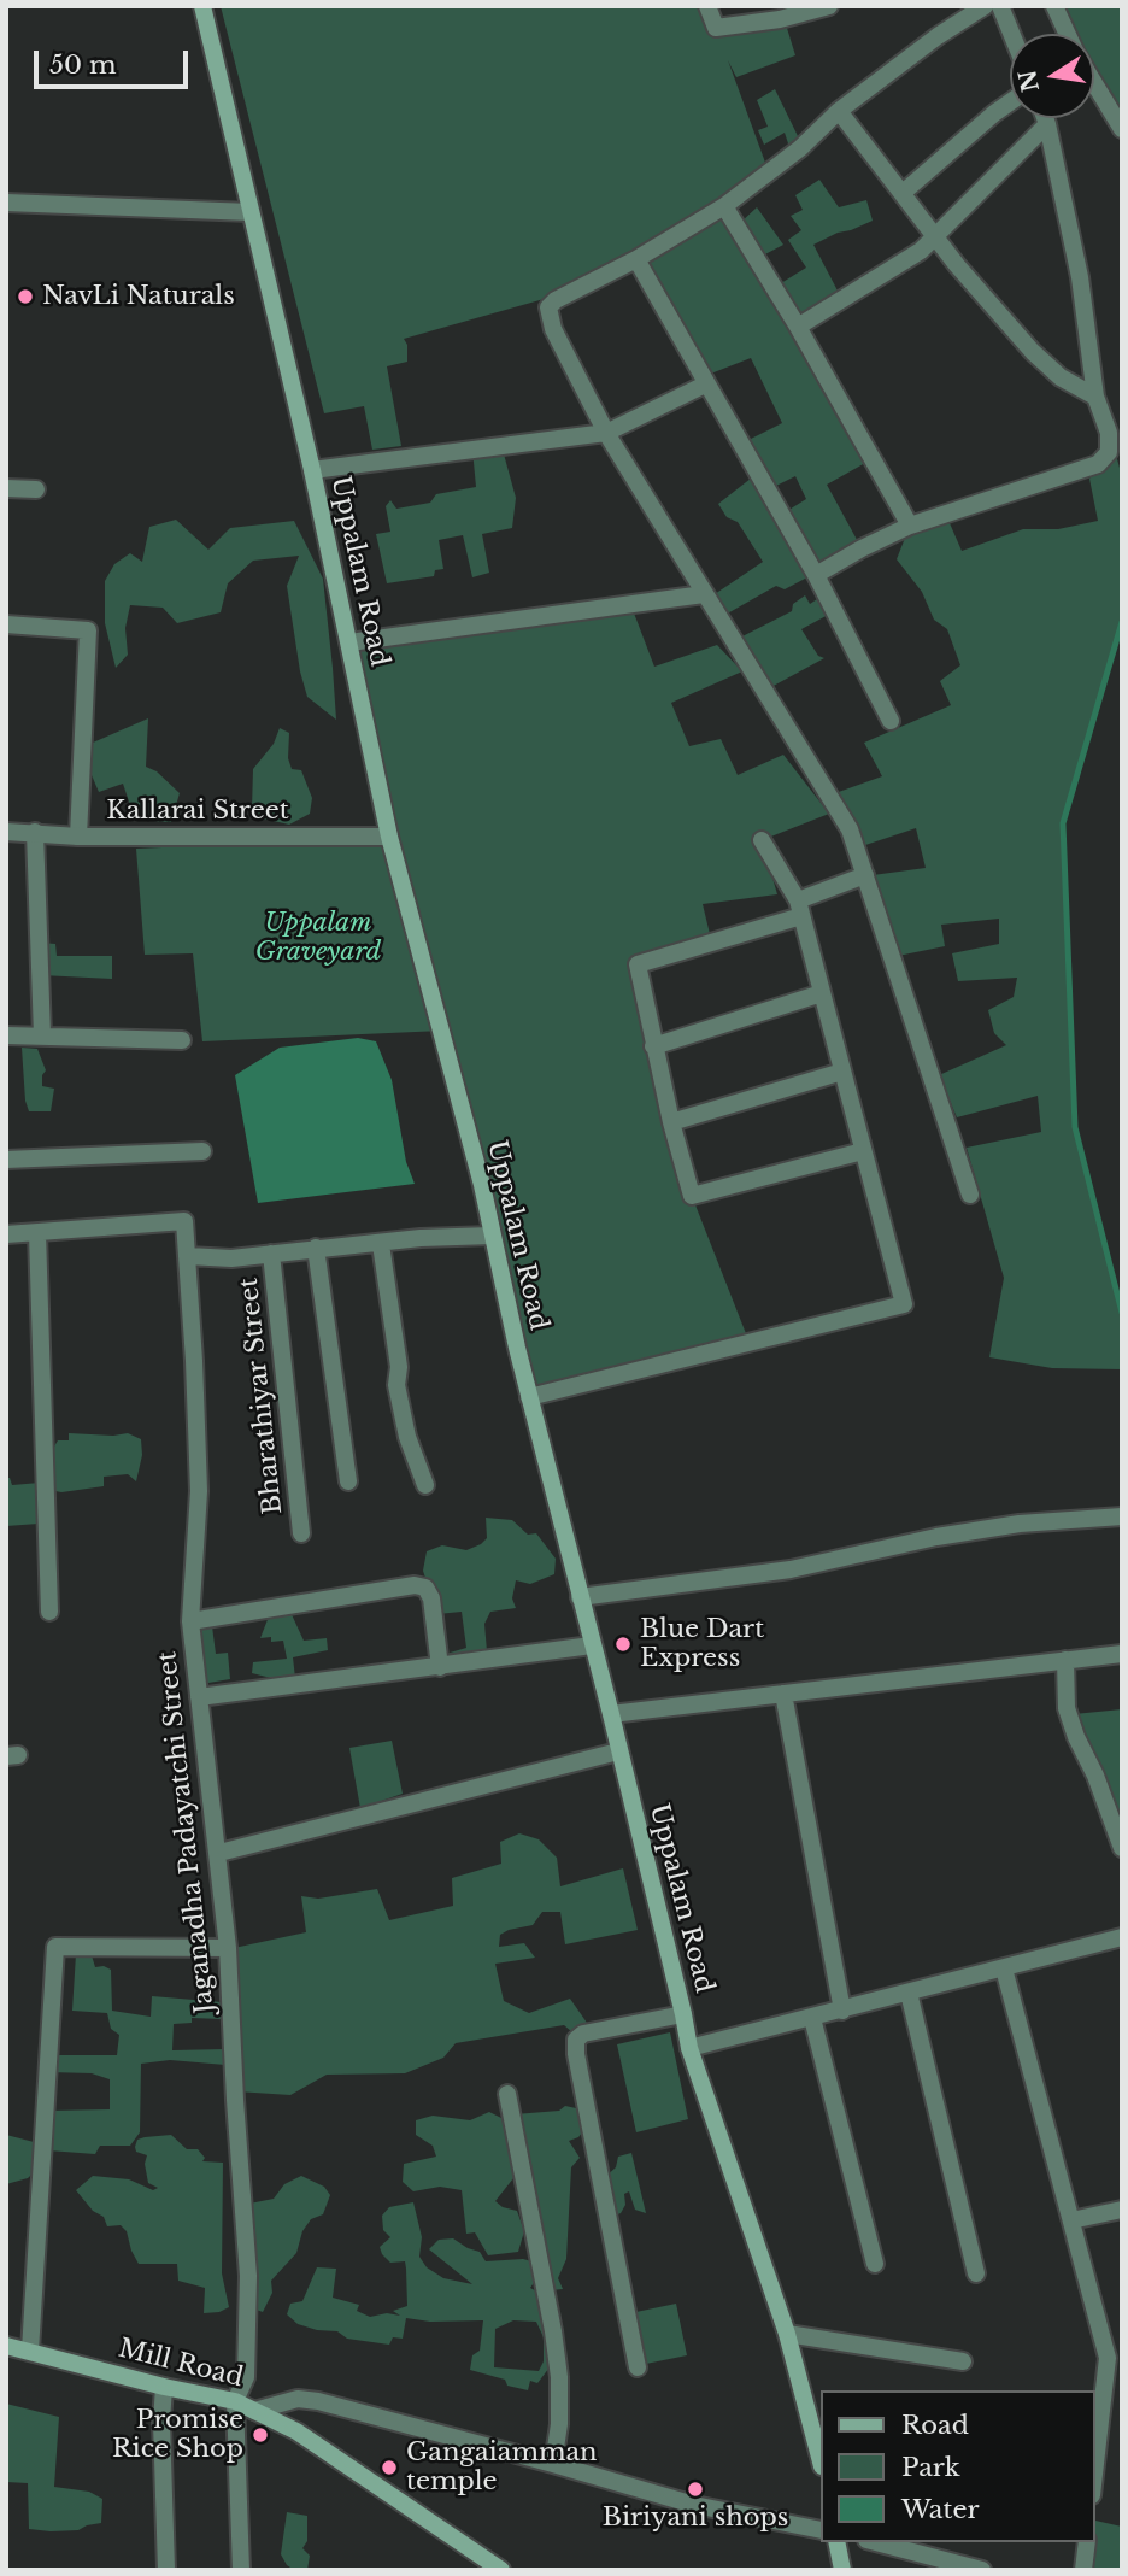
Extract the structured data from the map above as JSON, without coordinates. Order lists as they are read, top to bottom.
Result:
{
  "streets": {
    "main road": ["Uppalam Road", "Mill Road"],
    "street": ["Kallarai Street", "Bharathiyar Street", "Jaganadha Padayatchi Street"]
  },
  "crossings": [
    ["Uppalam Road", "Kallarai Street"],
    ["Jaganadha Padayatchi Street", "Mill Road"]
  ],
  "parks": ["Uppalam Graveyard"],
  "places": [
    "NavLi Naturals",
    "Blue Dart Express",
    "Promise Rice Shop",
    "Gangaiamman temple",
    "Biriyani shops"
  ],
  "legend": ["Road", "Park", "Water"],
  "scale_bar": "50 m",
  "north": "left"
}
